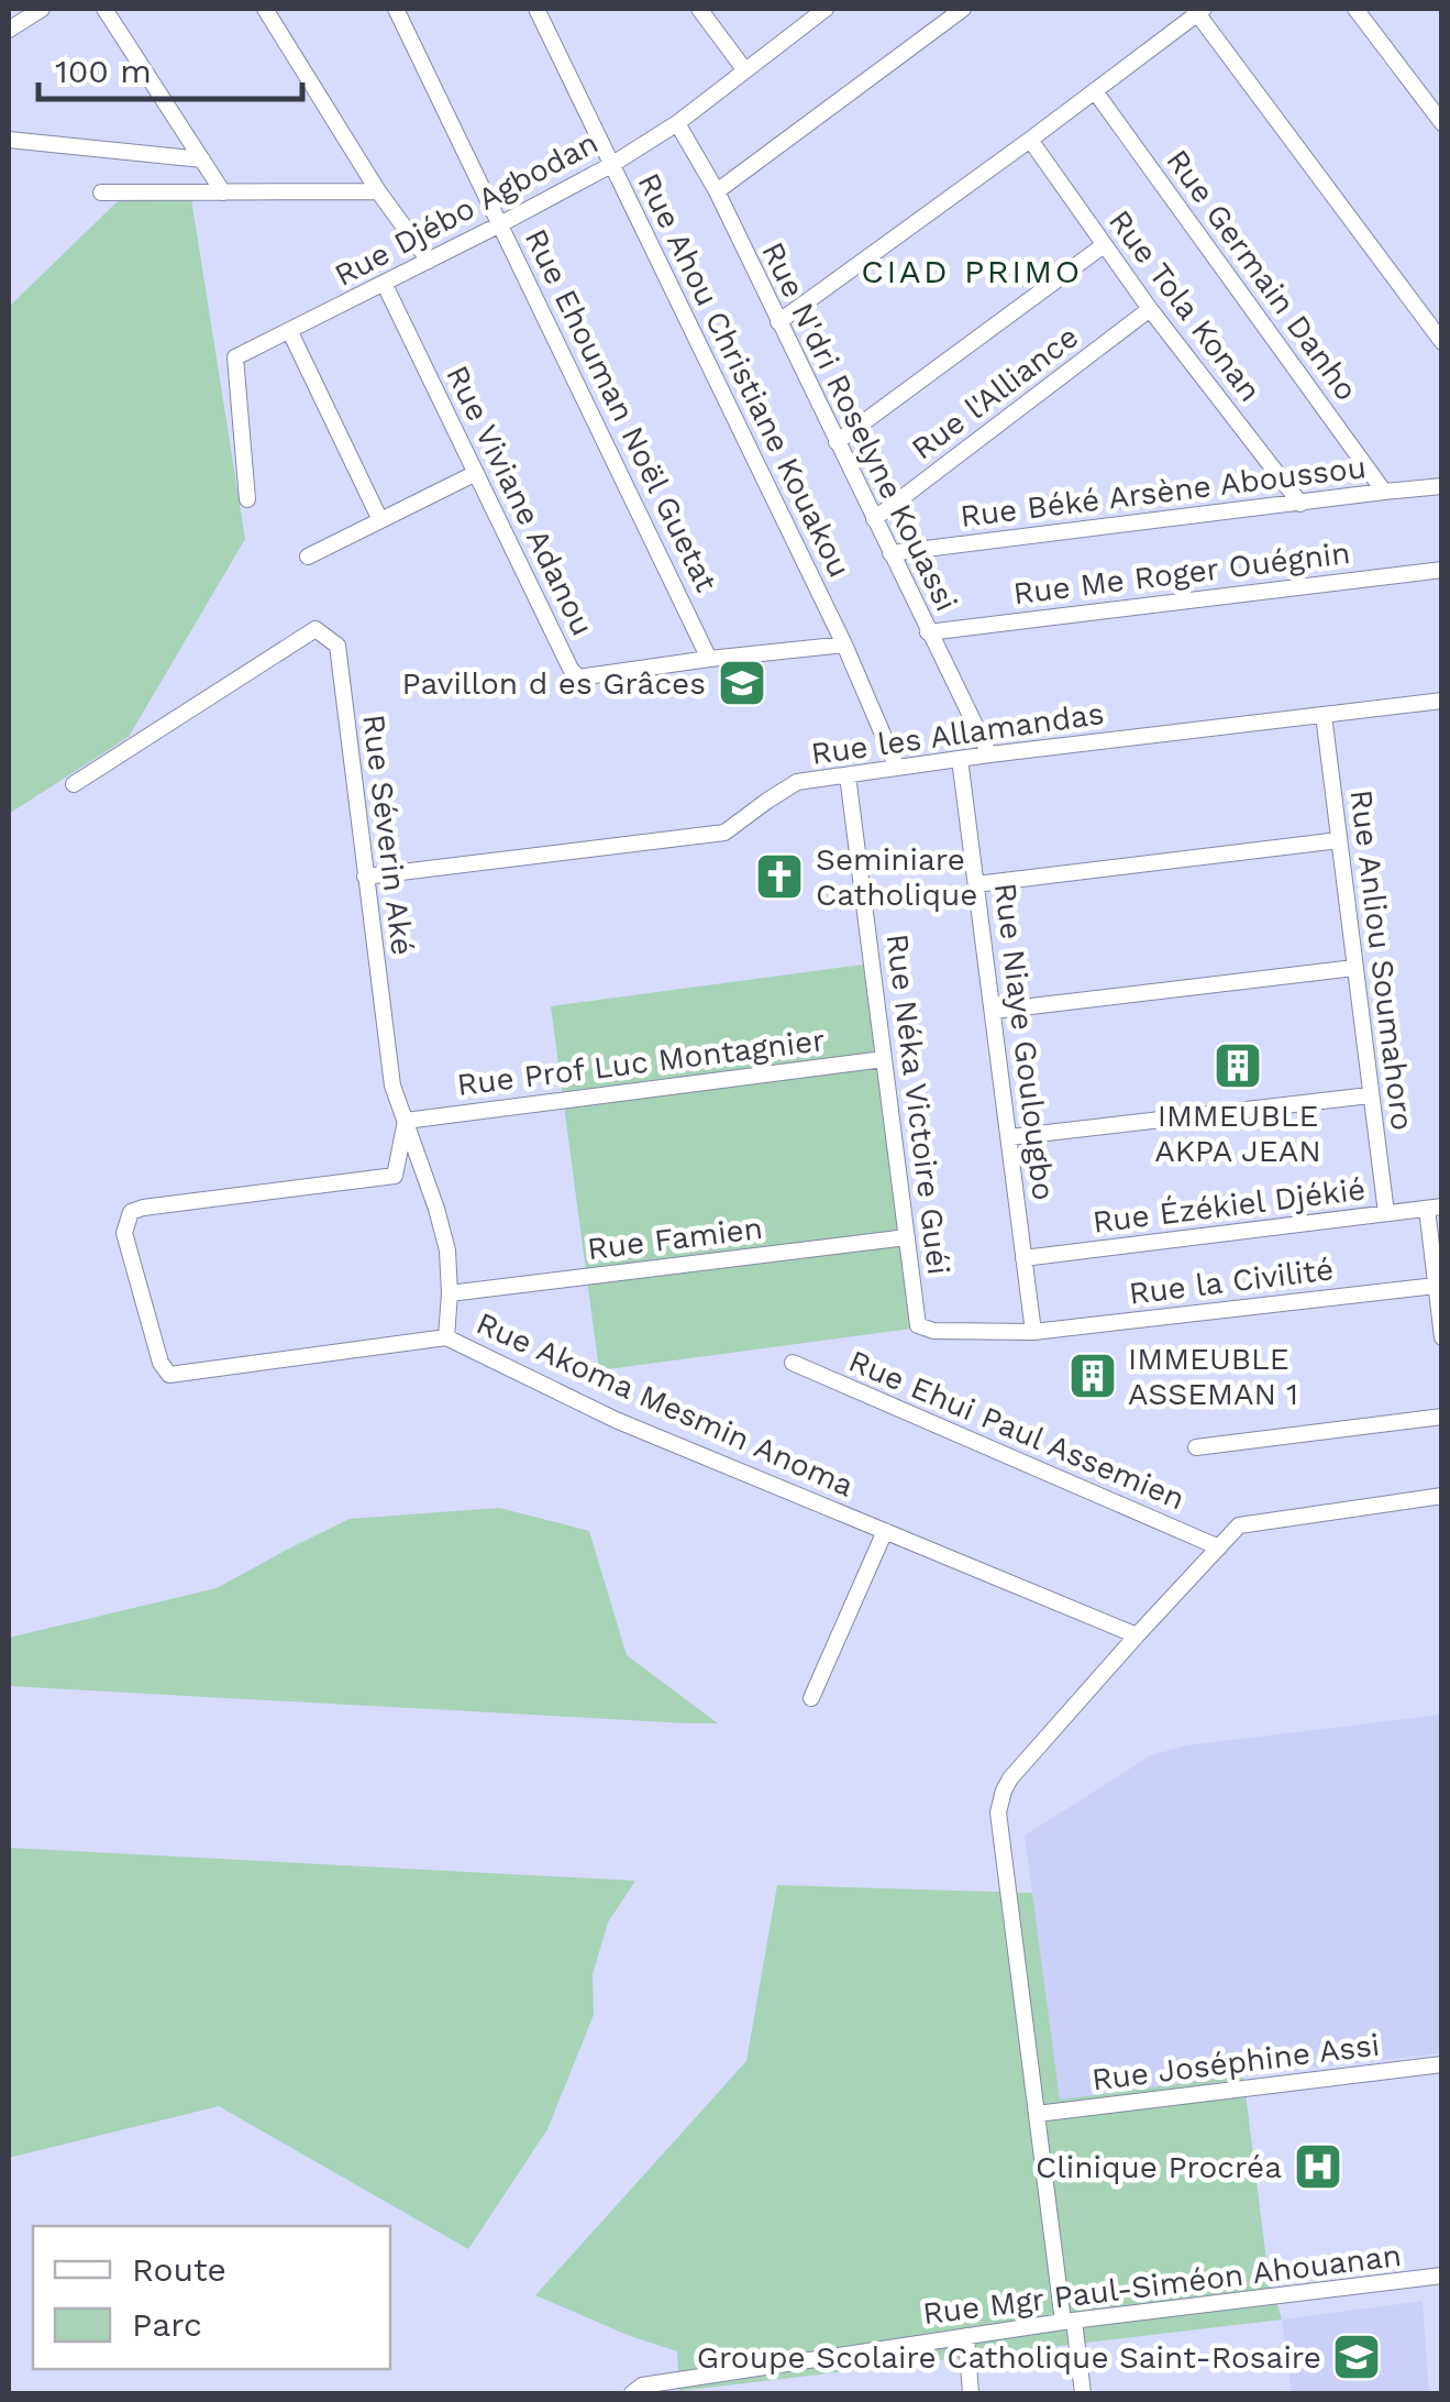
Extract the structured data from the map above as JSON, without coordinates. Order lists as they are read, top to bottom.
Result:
{
  "streets": {
    "street": [
      "Rue Djébo Agbodan",
      "Rue Germain Danho",
      "Rue Tola Konan",
      "Rue Ahou Christiane Kouakou",
      "Rue l'Alliance",
      "Rue Ehouman Noël Guetat",
      "Rue N'dri Roselyne Kouassi",
      "Rue Béké Arsène Aboussou",
      "Rue Viviane Adanou",
      "Rue Me Roger Ouégnin",
      "Rue les Allamandas",
      "Rue Séverin Aké",
      "Rue Anliou Soumahoro",
      "Rue Niaye Goulougbo",
      "Rue Prof Luc Montagnier",
      "Rue Néka Victoire Guéi",
      "Rue Ézékiel Djékié",
      "Rue Famien",
      "Rue la Civilité",
      "Rue Akoma Mesmin Anoma",
      "Rue Ehui Paul Assemien",
      "Rue Joséphine Assi",
      "Rue Mgr Paul-Siméon Ahouanan"
    ]
  },
  "crossings": [
    ["Rue Djébo Agbodan", "Rue Ahou Christiane Kouakou"],
    ["Rue Djébo Agbodan", "Rue Ehouman Noël Guetat"],
    ["Rue Djébo Agbodan", "Rue N'dri Roselyne Kouassi"],
    ["Rue Djébo Agbodan", "Rue Viviane Adanou"],
    ["Rue Germain Danho", "Rue Béké Arsène Aboussou"],
    ["Rue Tola Konan", "Rue l'Alliance"],
    ["Rue Tola Konan", "Rue Béké Arsène Aboussou"],
    ["Rue Ahou Christiane Kouakou", "Rue Viviane Adanou"],
    ["Rue Ahou Christiane Kouakou", "Rue les Allamandas"],
    ["Rue l'Alliance", "Rue N'dri Roselyne Kouassi"],
    ["Rue Ehouman Noël Guetat", "Rue Viviane Adanou"],
    ["Rue N'dri Roselyne Kouassi", "Rue Béké Arsène Aboussou"],
    ["Rue N'dri Roselyne Kouassi", "Rue Me Roger Ouégnin"],
    ["Rue N'dri Roselyne Kouassi", "Rue les Allamandas"],
    ["Rue les Allamandas", "Rue Séverin Aké"],
    ["Rue les Allamandas", "Rue Anliou Soumahoro"],
    ["Rue les Allamandas", "Rue Niaye Goulougbo"],
    ["Rue les Allamandas", "Rue Néka Victoire Guéi"],
    ["Rue Séverin Aké", "Rue Prof Luc Montagnier"],
    ["Rue Séverin Aké", "Rue Famien"],
    ["Rue Séverin Aké", "Rue Akoma Mesmin Anoma"],
    ["Rue Anliou Soumahoro", "Rue Ézékiel Djékié"],
    ["Rue Niaye Goulougbo", "Rue Néka Victoire Guéi"],
    ["Rue Niaye Goulougbo", "Rue Ézékiel Djékié"],
    ["Rue Niaye Goulougbo", "Rue la Civilité"],
    ["Rue Prof Luc Montagnier", "Rue Néka Victoire Guéi"],
    ["Rue Prof Luc Montagnier", "Rue Akoma Mesmin Anoma"],
    ["Rue Néka Victoire Guéi", "Rue Famien"],
    ["Rue Néka Victoire Guéi", "Rue la Civilité"]
  ],
  "districts": ["CIAD PRIMO"],
  "places": {
    "school or university": ["Pavillon d es Grâces", "Groupe Scolaire Catholique Saint-Rosaire"],
    "church": ["Seminiare Catholique"],
    "building": ["IMMEUBLE AKPA JEAN", "IMMEUBLE ASSEMAN 1"],
    "hospital": ["Clinique Procréa"]
  },
  "legend": ["Route", "Parc"],
  "scale_bar": "100 m"
}
